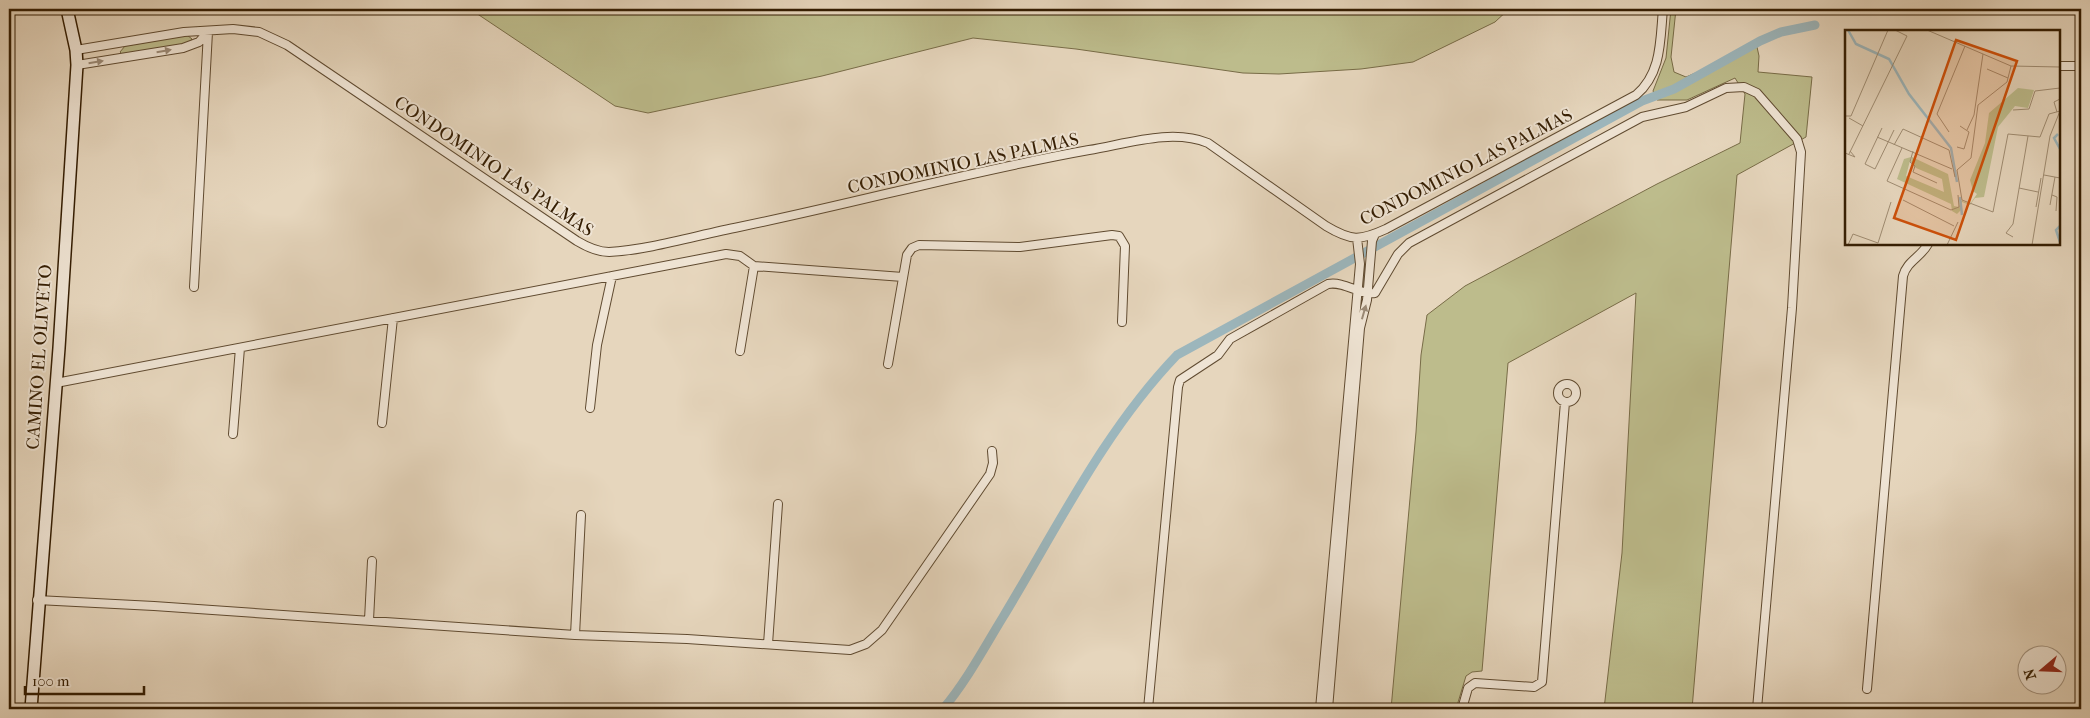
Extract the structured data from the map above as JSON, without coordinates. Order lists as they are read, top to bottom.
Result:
{
  "streets": {
    "main road": ["CAMINO EL OLIVETO"],
    "street": ["CONDOMINIO LAS PALMAS"]
  },
  "crossings": [
    ["CONDOMINIO LAS PALMAS", "CAMINO EL OLIVETO"]
  ],
  "scale_bar": "100 m",
  "north": "left"
}
